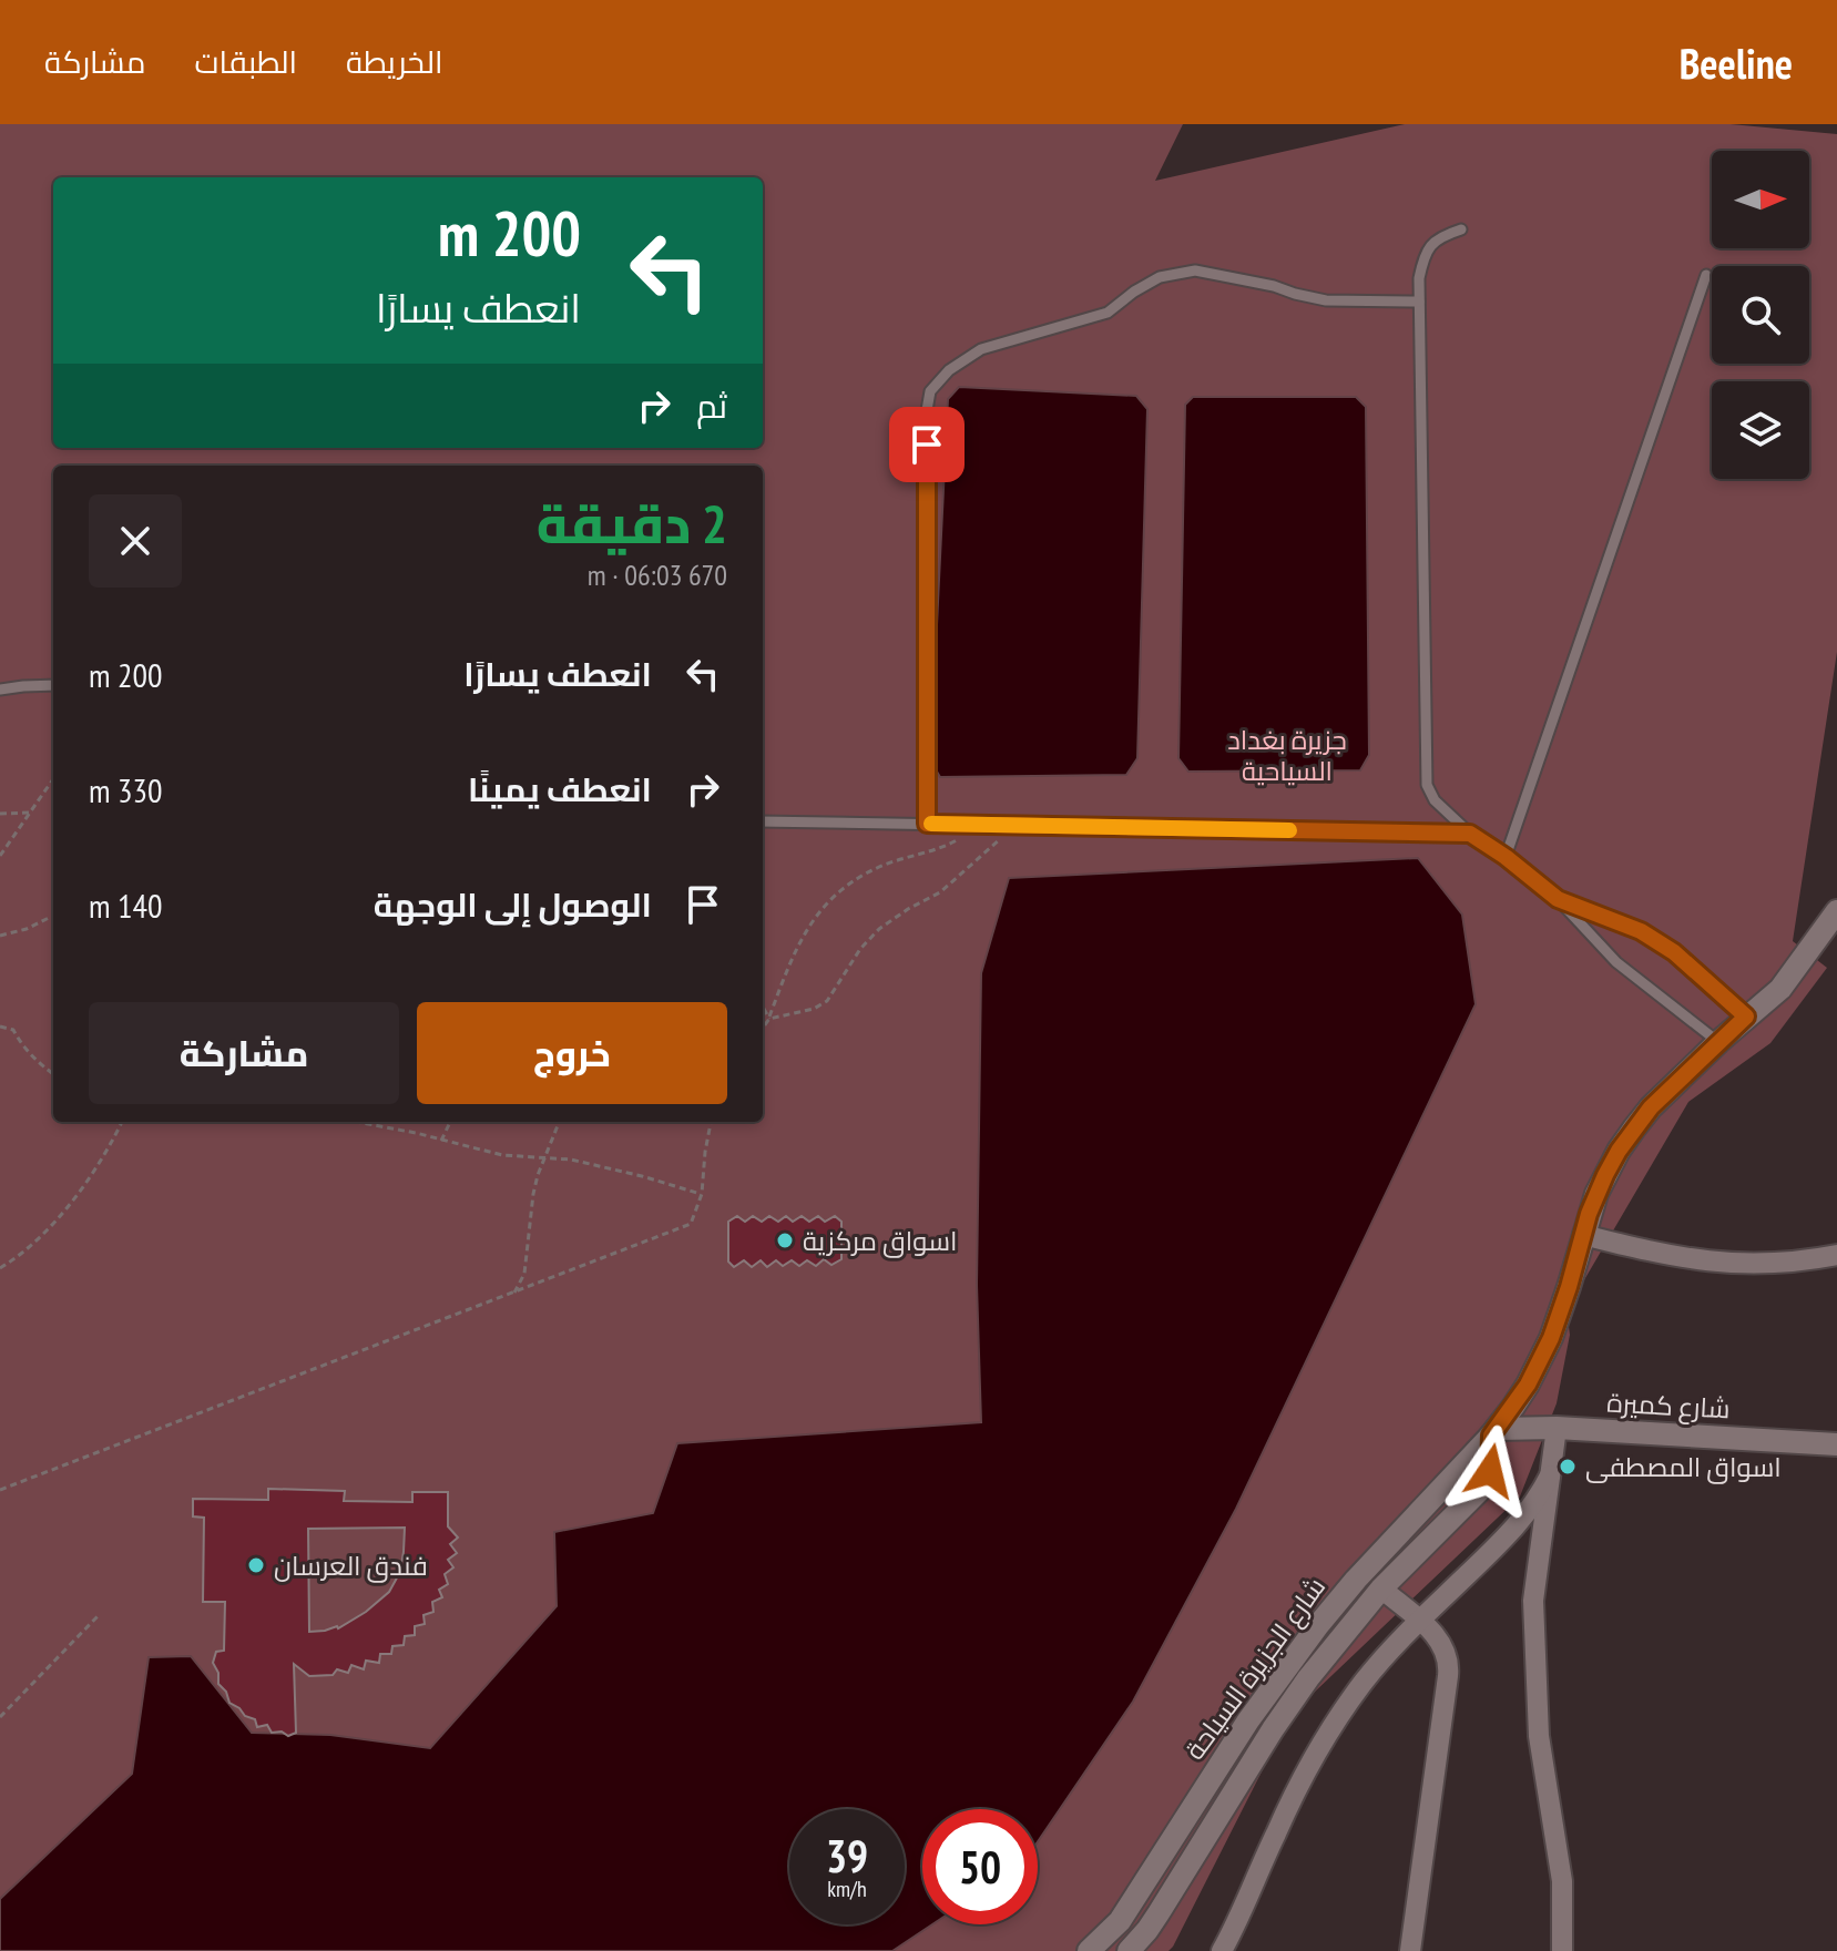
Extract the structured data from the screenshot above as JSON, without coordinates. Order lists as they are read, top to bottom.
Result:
{
  "streets": {
    "main road": ["شارع كميرة", "شارع الجزيرة السياحة"]
  },
  "crossings": [
    ["شارع كميرة", "شارع الجزيرة السياحة"]
  ],
  "parks": ["جزيرة بغداد السياحية"],
  "places": ["اسواق مركزية", "اسواق المصطفى", "فندق العرسان"],
  "north": "right",
  "page": {
    "header": "Beeline",
    "nav": ["الخريطة", "الطبقات", "مشاركة"],
    "turn": ["200 m", "انعطف يسارًا"],
    "then": "ثم",
    "heading": ["2 دقيقة", "670 m · 06:03"],
    "list": [
      {
        "name": "انعطف يسارًا",
        "value": "200 m"
      },
      {
        "name": "انعطف يمينًا",
        "value": "330 m"
      },
      {
        "name": "الوصول إلى الوجهة",
        "value": "140 m"
      }
    ],
    "buttons": ["خروج", "مشاركة"],
    "speed": "39 km/h",
    "limit": "50"
  }
}
